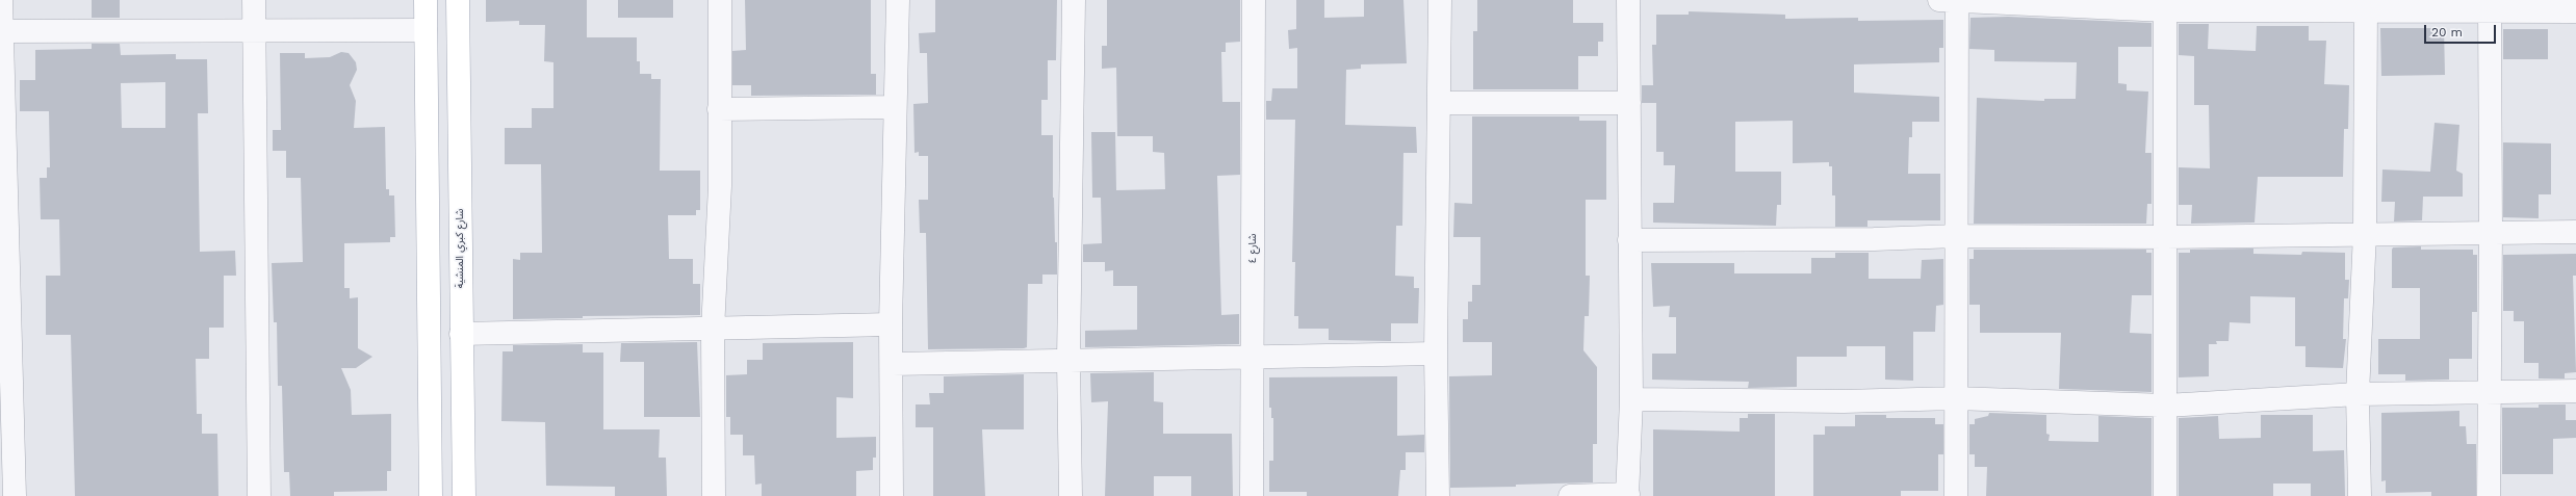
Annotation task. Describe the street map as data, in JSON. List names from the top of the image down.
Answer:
{
  "streets": {
    "main road": ["شارع كبري المنشية"],
    "street": ["شارع ٤"]
  },
  "scale_bar": "20 m"
}
